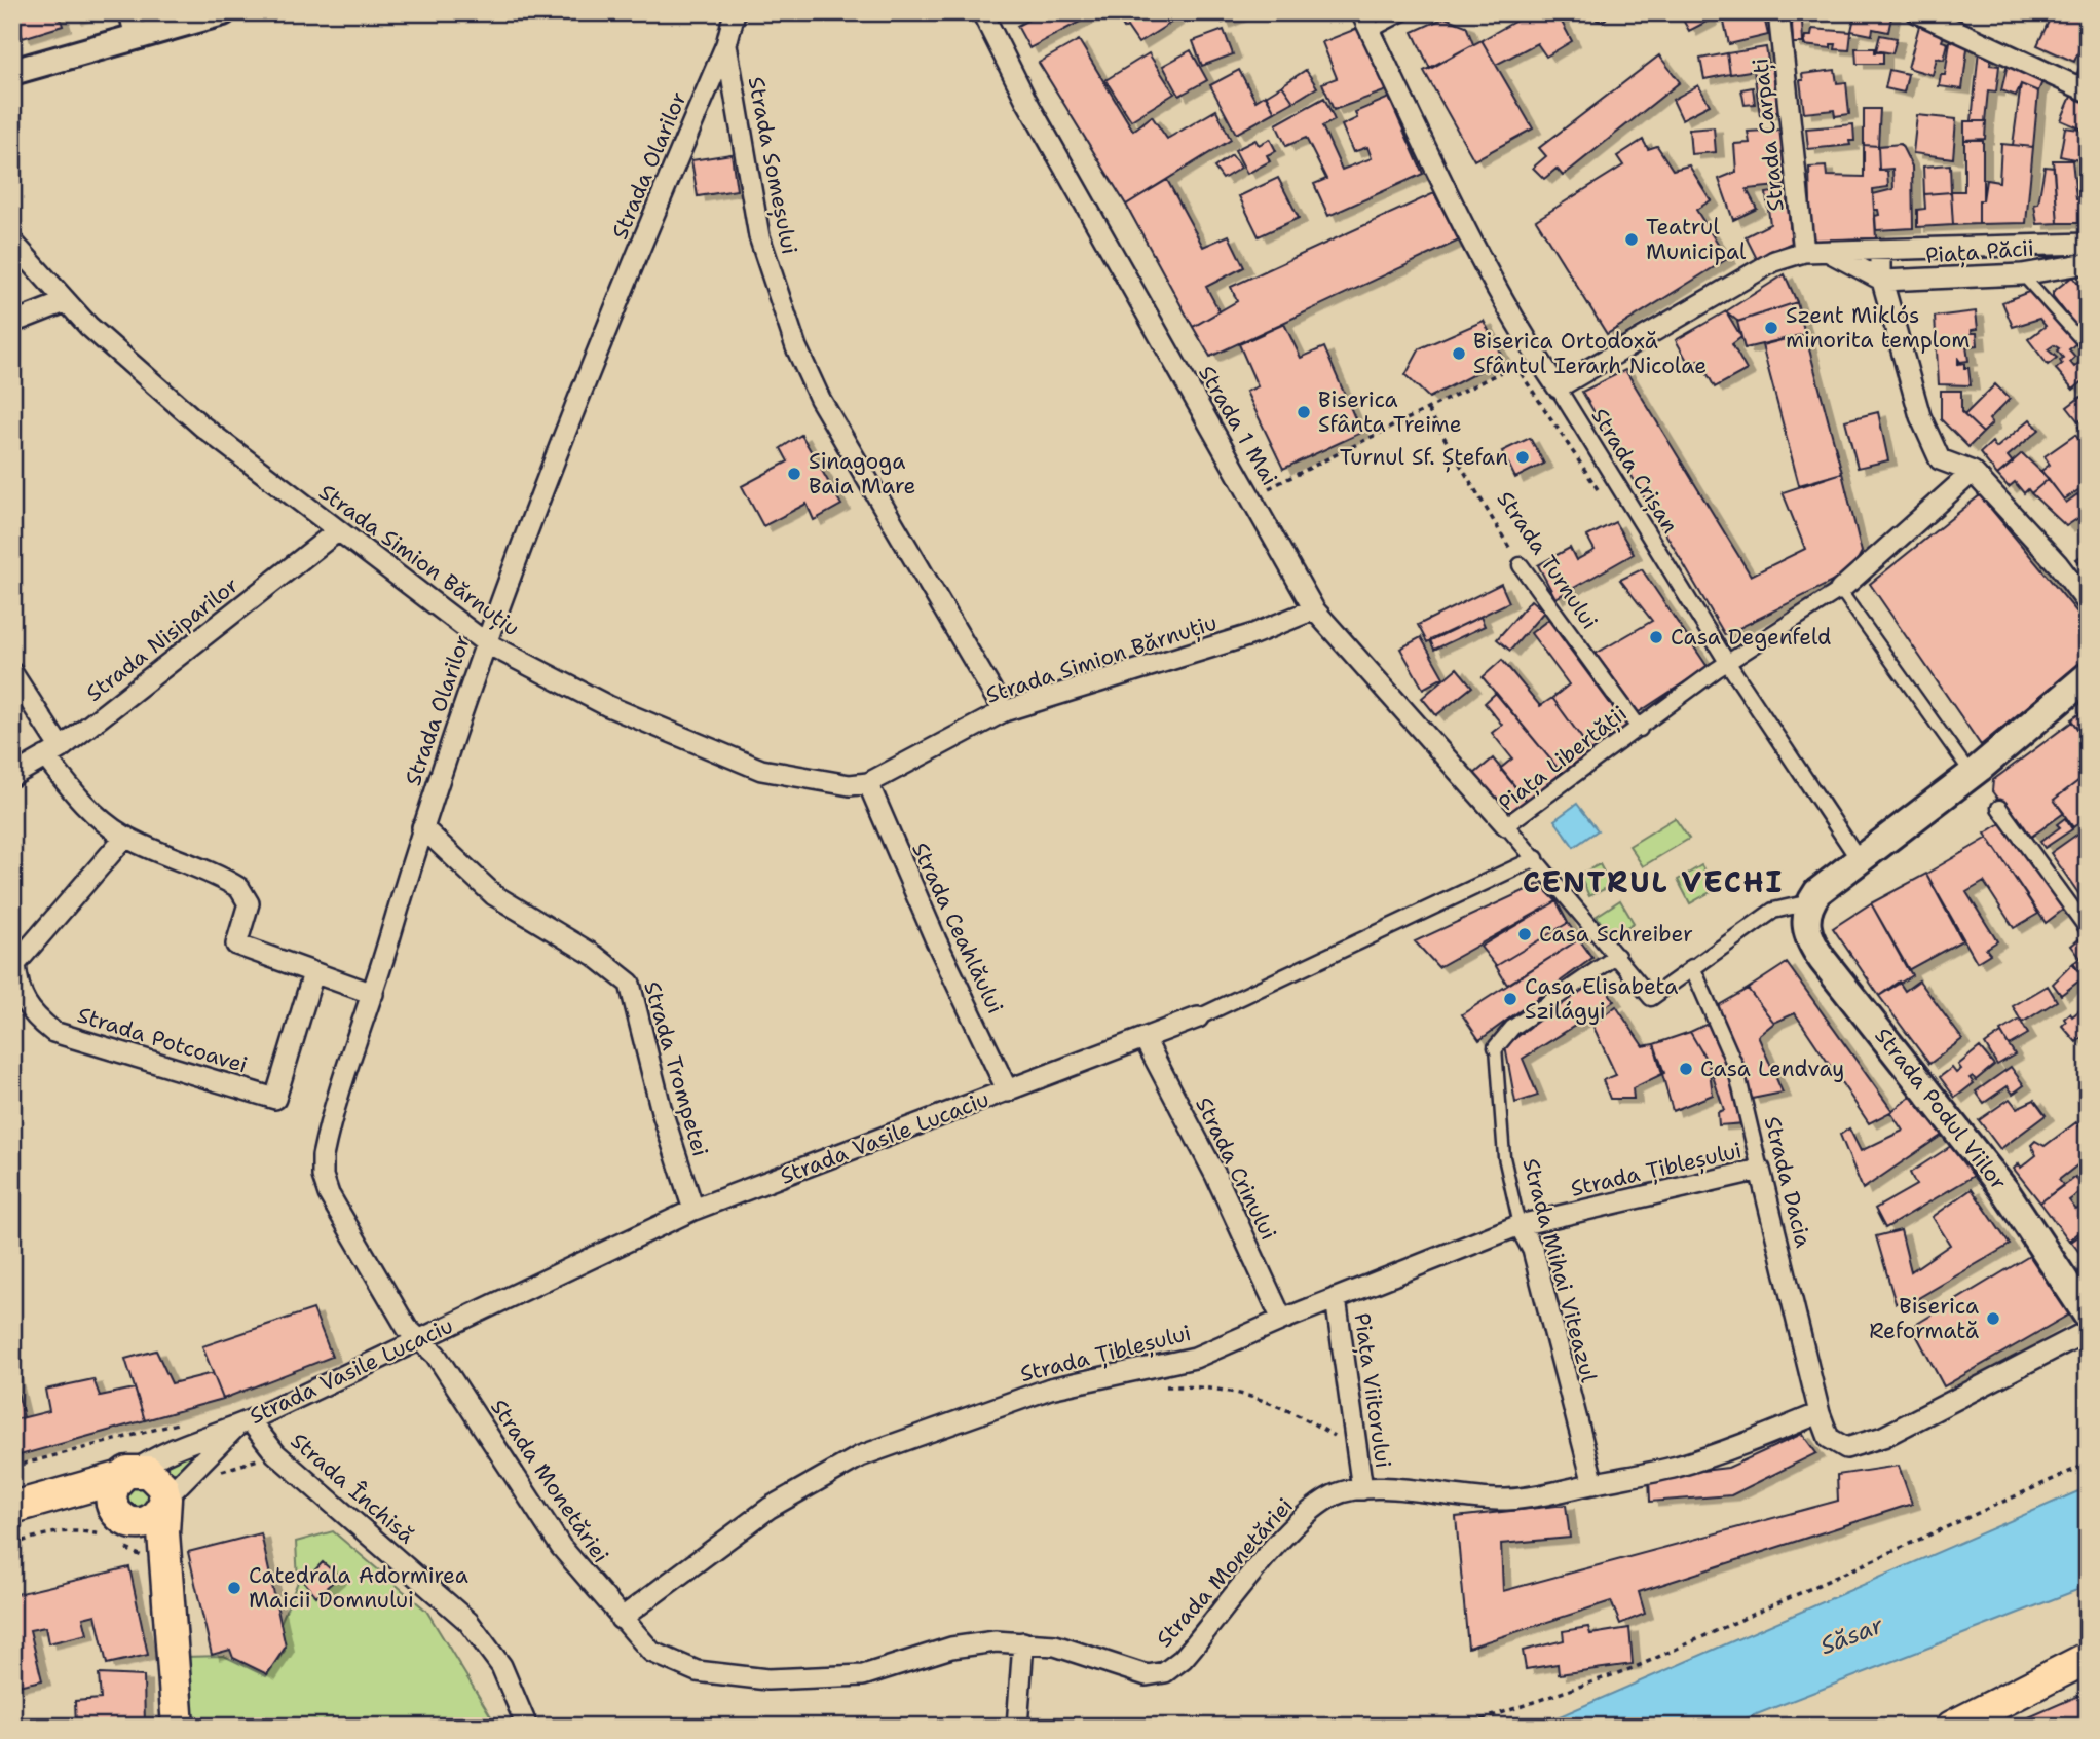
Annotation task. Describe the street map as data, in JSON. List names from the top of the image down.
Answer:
{
  "streets": {
    "main road": ["Strada Podul Viilor", "Strada Vasile Lucaciu"],
    "street": [
      "Strada Carpați",
      "Strada Olarilor",
      "Strada Someșului",
      "Piața Păcii",
      "Strada 1 Mai",
      "Strada Crișan",
      "Strada Simion Bărnuțiu",
      "Strada Turnului",
      "Strada Nisiparilor",
      "Piața Libertății",
      "Strada Ceahlăului",
      "Strada Potcoavei",
      "Strada Trompetei",
      "Strada Crinului",
      "Strada Țibleșului",
      "Strada Dacia",
      "Strada Mihai Viteazul",
      "Piața Viitorului",
      "Strada Monetăriei",
      "Strada Închisă"
    ]
  },
  "crossings": [
    ["Strada Carpați", "Piața Păcii"],
    ["Strada Olarilor", "Strada Someșului"],
    ["Strada Olarilor", "Strada Simion Bărnuțiu"],
    ["Strada Olarilor", "Strada Trompetei"],
    ["Strada Olarilor", "Strada Vasile Lucaciu"],
    ["Strada Olarilor", "Strada Monetăriei"],
    ["Strada Someșului", "Strada Simion Bărnuțiu"],
    ["Piața Păcii", "Strada Crișan"],
    ["Strada 1 Mai", "Strada Simion Bărnuțiu"],
    ["Strada 1 Mai", "Piața Libertății"],
    ["Strada Crișan", "Piața Libertății"],
    ["Strada Simion Bărnuțiu", "Strada Nisiparilor"],
    ["Strada Simion Bărnuțiu", "Strada Ceahlăului"],
    ["Strada Turnului", "Piața Libertății"],
    ["Piața Libertății", "Strada Podul Viilor"],
    ["Piața Libertății", "Strada Vasile Lucaciu"],
    ["Piața Libertății", "Strada Dacia"],
    ["Piața Libertății", "Strada Mihai Viteazul"],
    ["Strada Ceahlăului", "Strada Vasile Lucaciu"],
    ["Strada Trompetei", "Strada Vasile Lucaciu"],
    ["Strada Vasile Lucaciu", "Strada Crinului"],
    ["Strada Vasile Lucaciu", "Strada Monetăriei"],
    ["Strada Vasile Lucaciu", "Strada Închisă"],
    ["Strada Crinului", "Strada Țibleșului"],
    ["Strada Țibleșului", "Strada Dacia"],
    ["Strada Țibleșului", "Strada Mihai Viteazul"],
    ["Strada Țibleșului", "Piața Viitorului"],
    ["Strada Țibleșului", "Strada Monetăriei"],
    ["Strada Dacia", "Strada Monetăriei"],
    ["Strada Mihai Viteazul", "Strada Monetăriei"],
    ["Piața Viitorului", "Strada Monetăriei"]
  ],
  "districts": ["CENTRUL VECHI"],
  "water": ["Săsar"],
  "places": [
    "Teatrul Municipal",
    "Szent Miklós minorita templom",
    "Biserica Ortodoxă Sfântul Ierarh Nicolae",
    "Biserica Sfânta Treime",
    "Turnul Sf. Ștefan",
    "Sinagoga Baia Mare",
    "Casa Degenfeld",
    "Casa Schreiber",
    "Casa Elisabeta Szilágyi",
    "Casa Lendvay",
    "Biserica Reformată",
    "Catedrala Adormirea Maicii Domnului"
  ]
}
